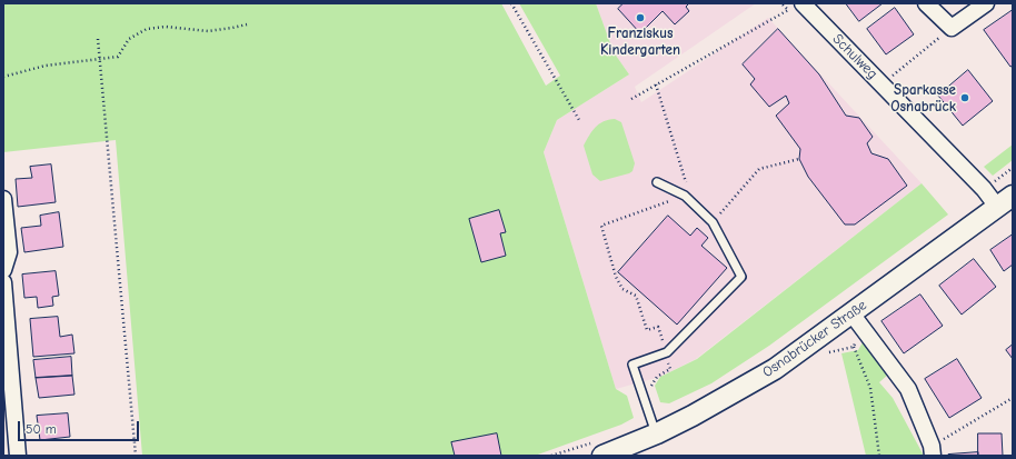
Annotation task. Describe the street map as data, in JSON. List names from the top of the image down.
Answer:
{
  "streets": {
    "street": ["Schulweg", "Osnabrücker Straße"]
  },
  "crossings": [
    ["Schulweg", "Osnabrücker Straße"]
  ],
  "places": ["Franziskus Kindergarten", "Sparkasse Osnabrück"],
  "scale_bar": "50 m"
}
